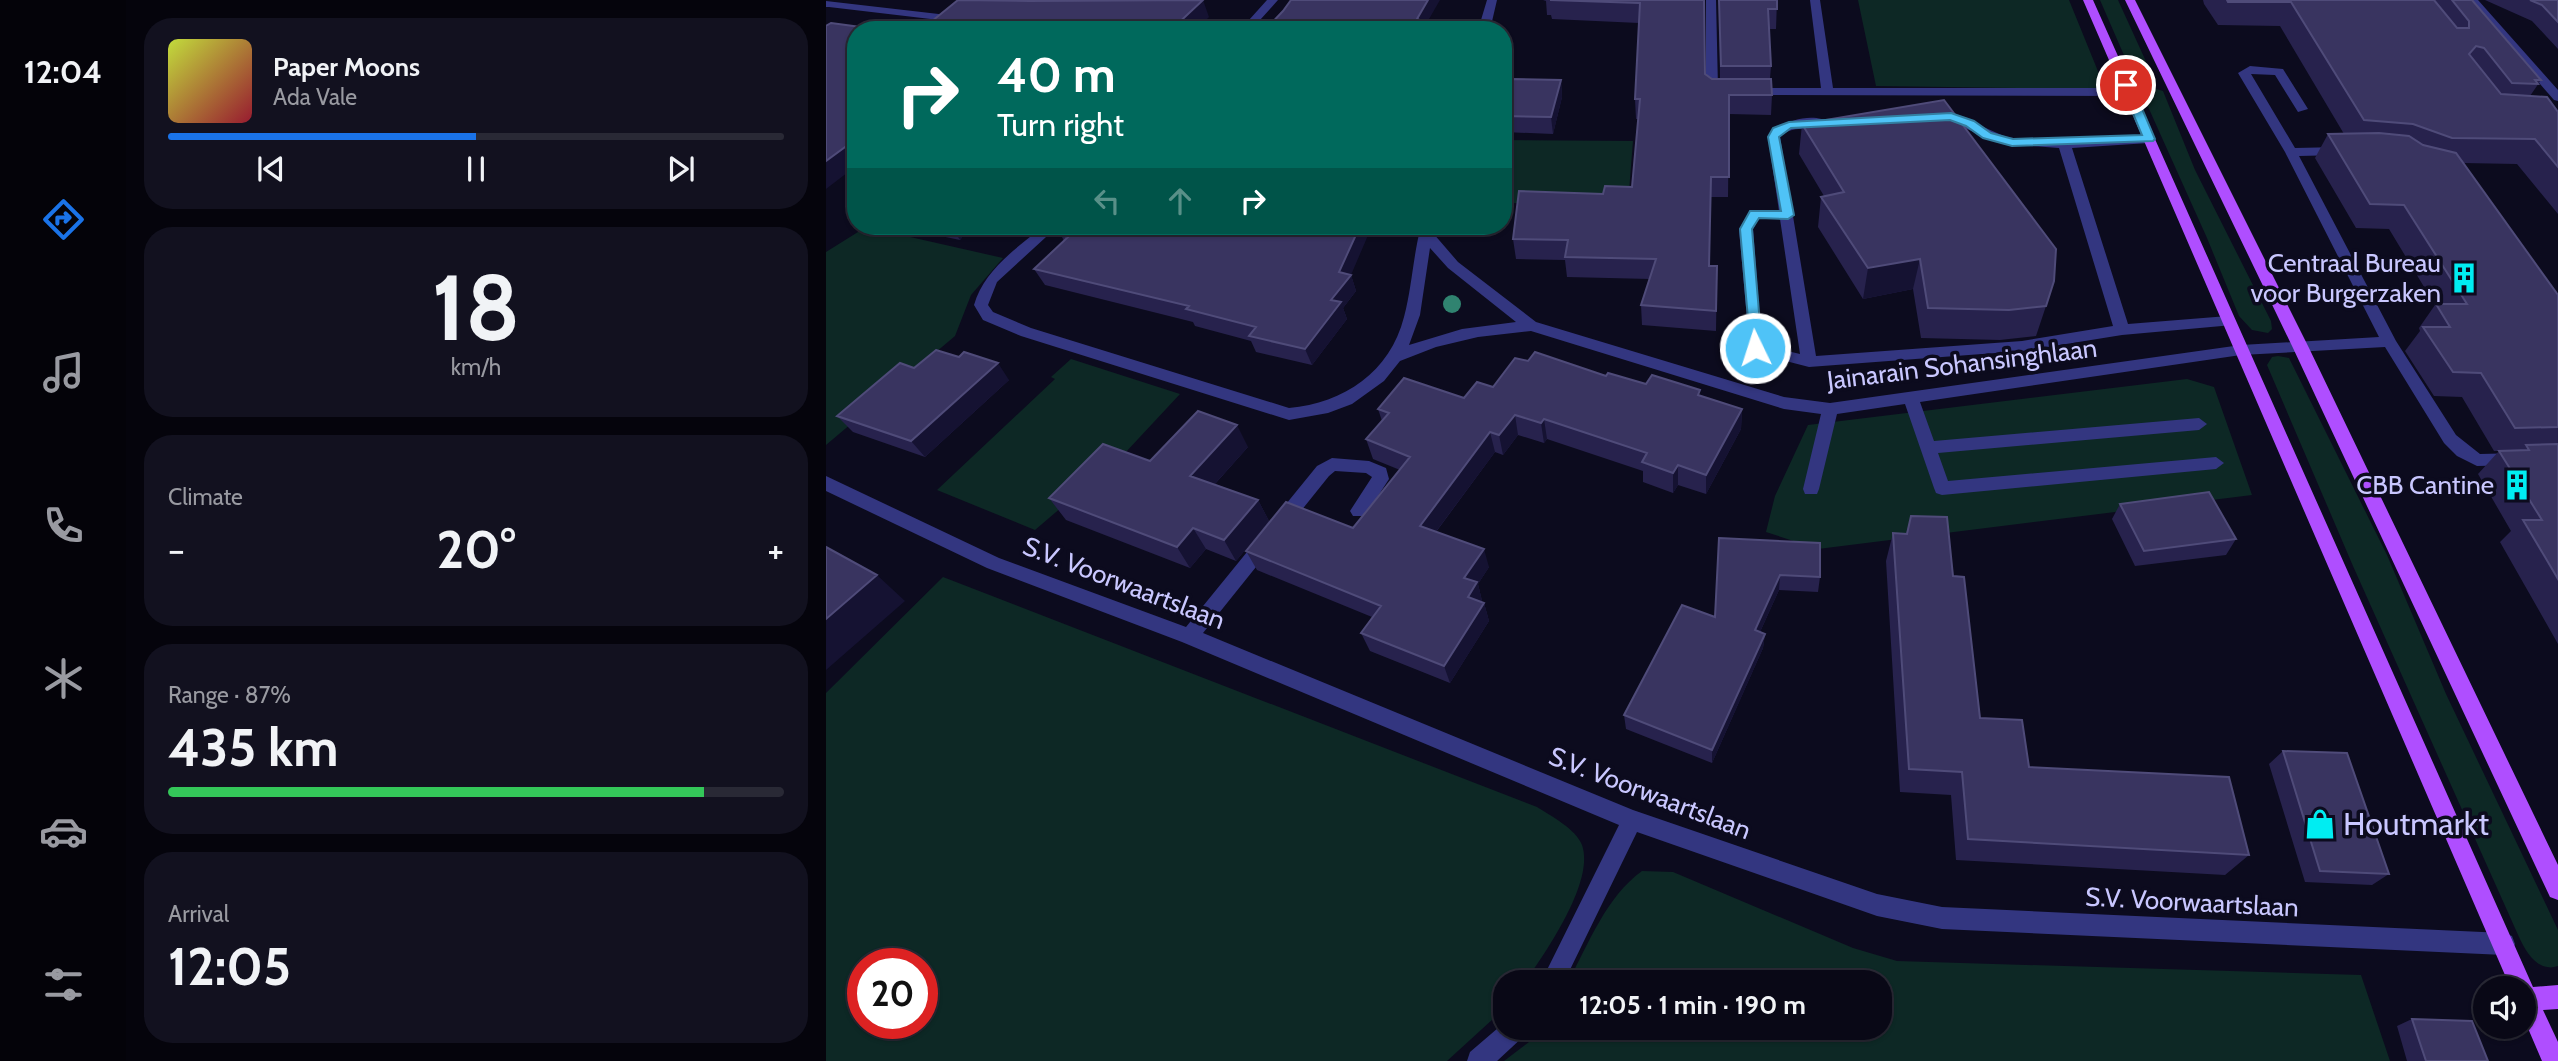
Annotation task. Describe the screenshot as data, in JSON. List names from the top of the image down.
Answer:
{
  "streets": {
    "street": ["Jainarain Sohansinghlaan", "S.V. Voorwaartslaan"]
  },
  "places": {
    "building": ["Centraal Bureau voor Burgerzaken", "CBB Cantine"],
    "shop": ["Houtmarkt"]
  },
  "page": {
    "tabs": "12:04",
    "turn": ["40 m", "Turn right"],
    "song": ["Paper Moons", "Ada Vale"],
    "tile": [
      ["18", "km/h"],
      "Climate",
      ["Range · 87%", "435 km"],
      ["Arrival", "12:05"]
    ],
    "heat": ["−", "20°", "+"],
    "limit": "20",
    "trip": "12:05 · 1 min · 190 m"
  }
}
